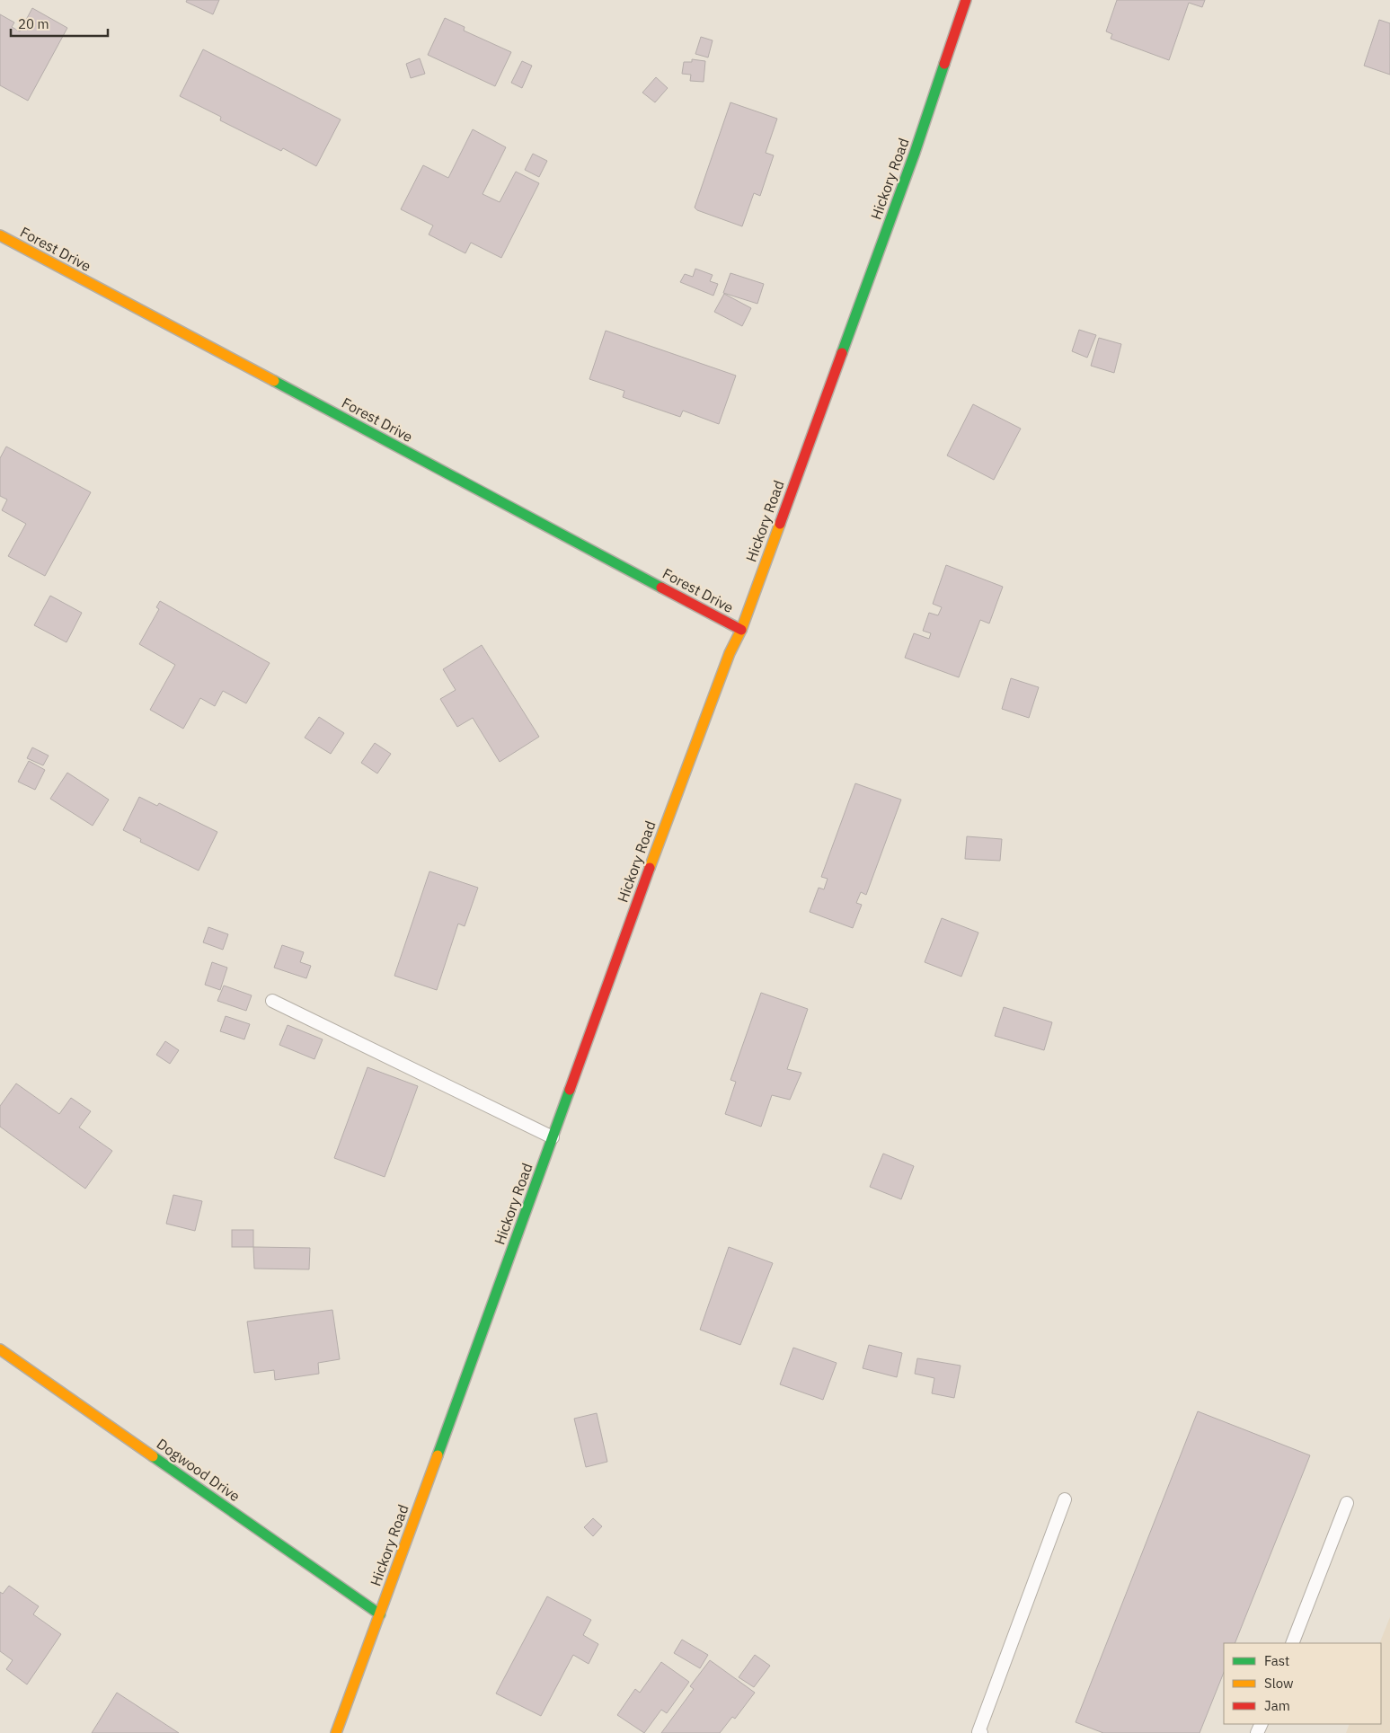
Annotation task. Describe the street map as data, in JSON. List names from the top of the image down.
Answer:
{
  "streets": {
    "street": ["Hickory Road", "Forest Drive", "Dogwood Drive"]
  },
  "crossings": [
    ["Hickory Road", "Forest Drive"],
    ["Hickory Road", "Dogwood Drive"]
  ],
  "legend": ["Fast", "Slow", "Jam"],
  "scale_bar": "20 m"
}
